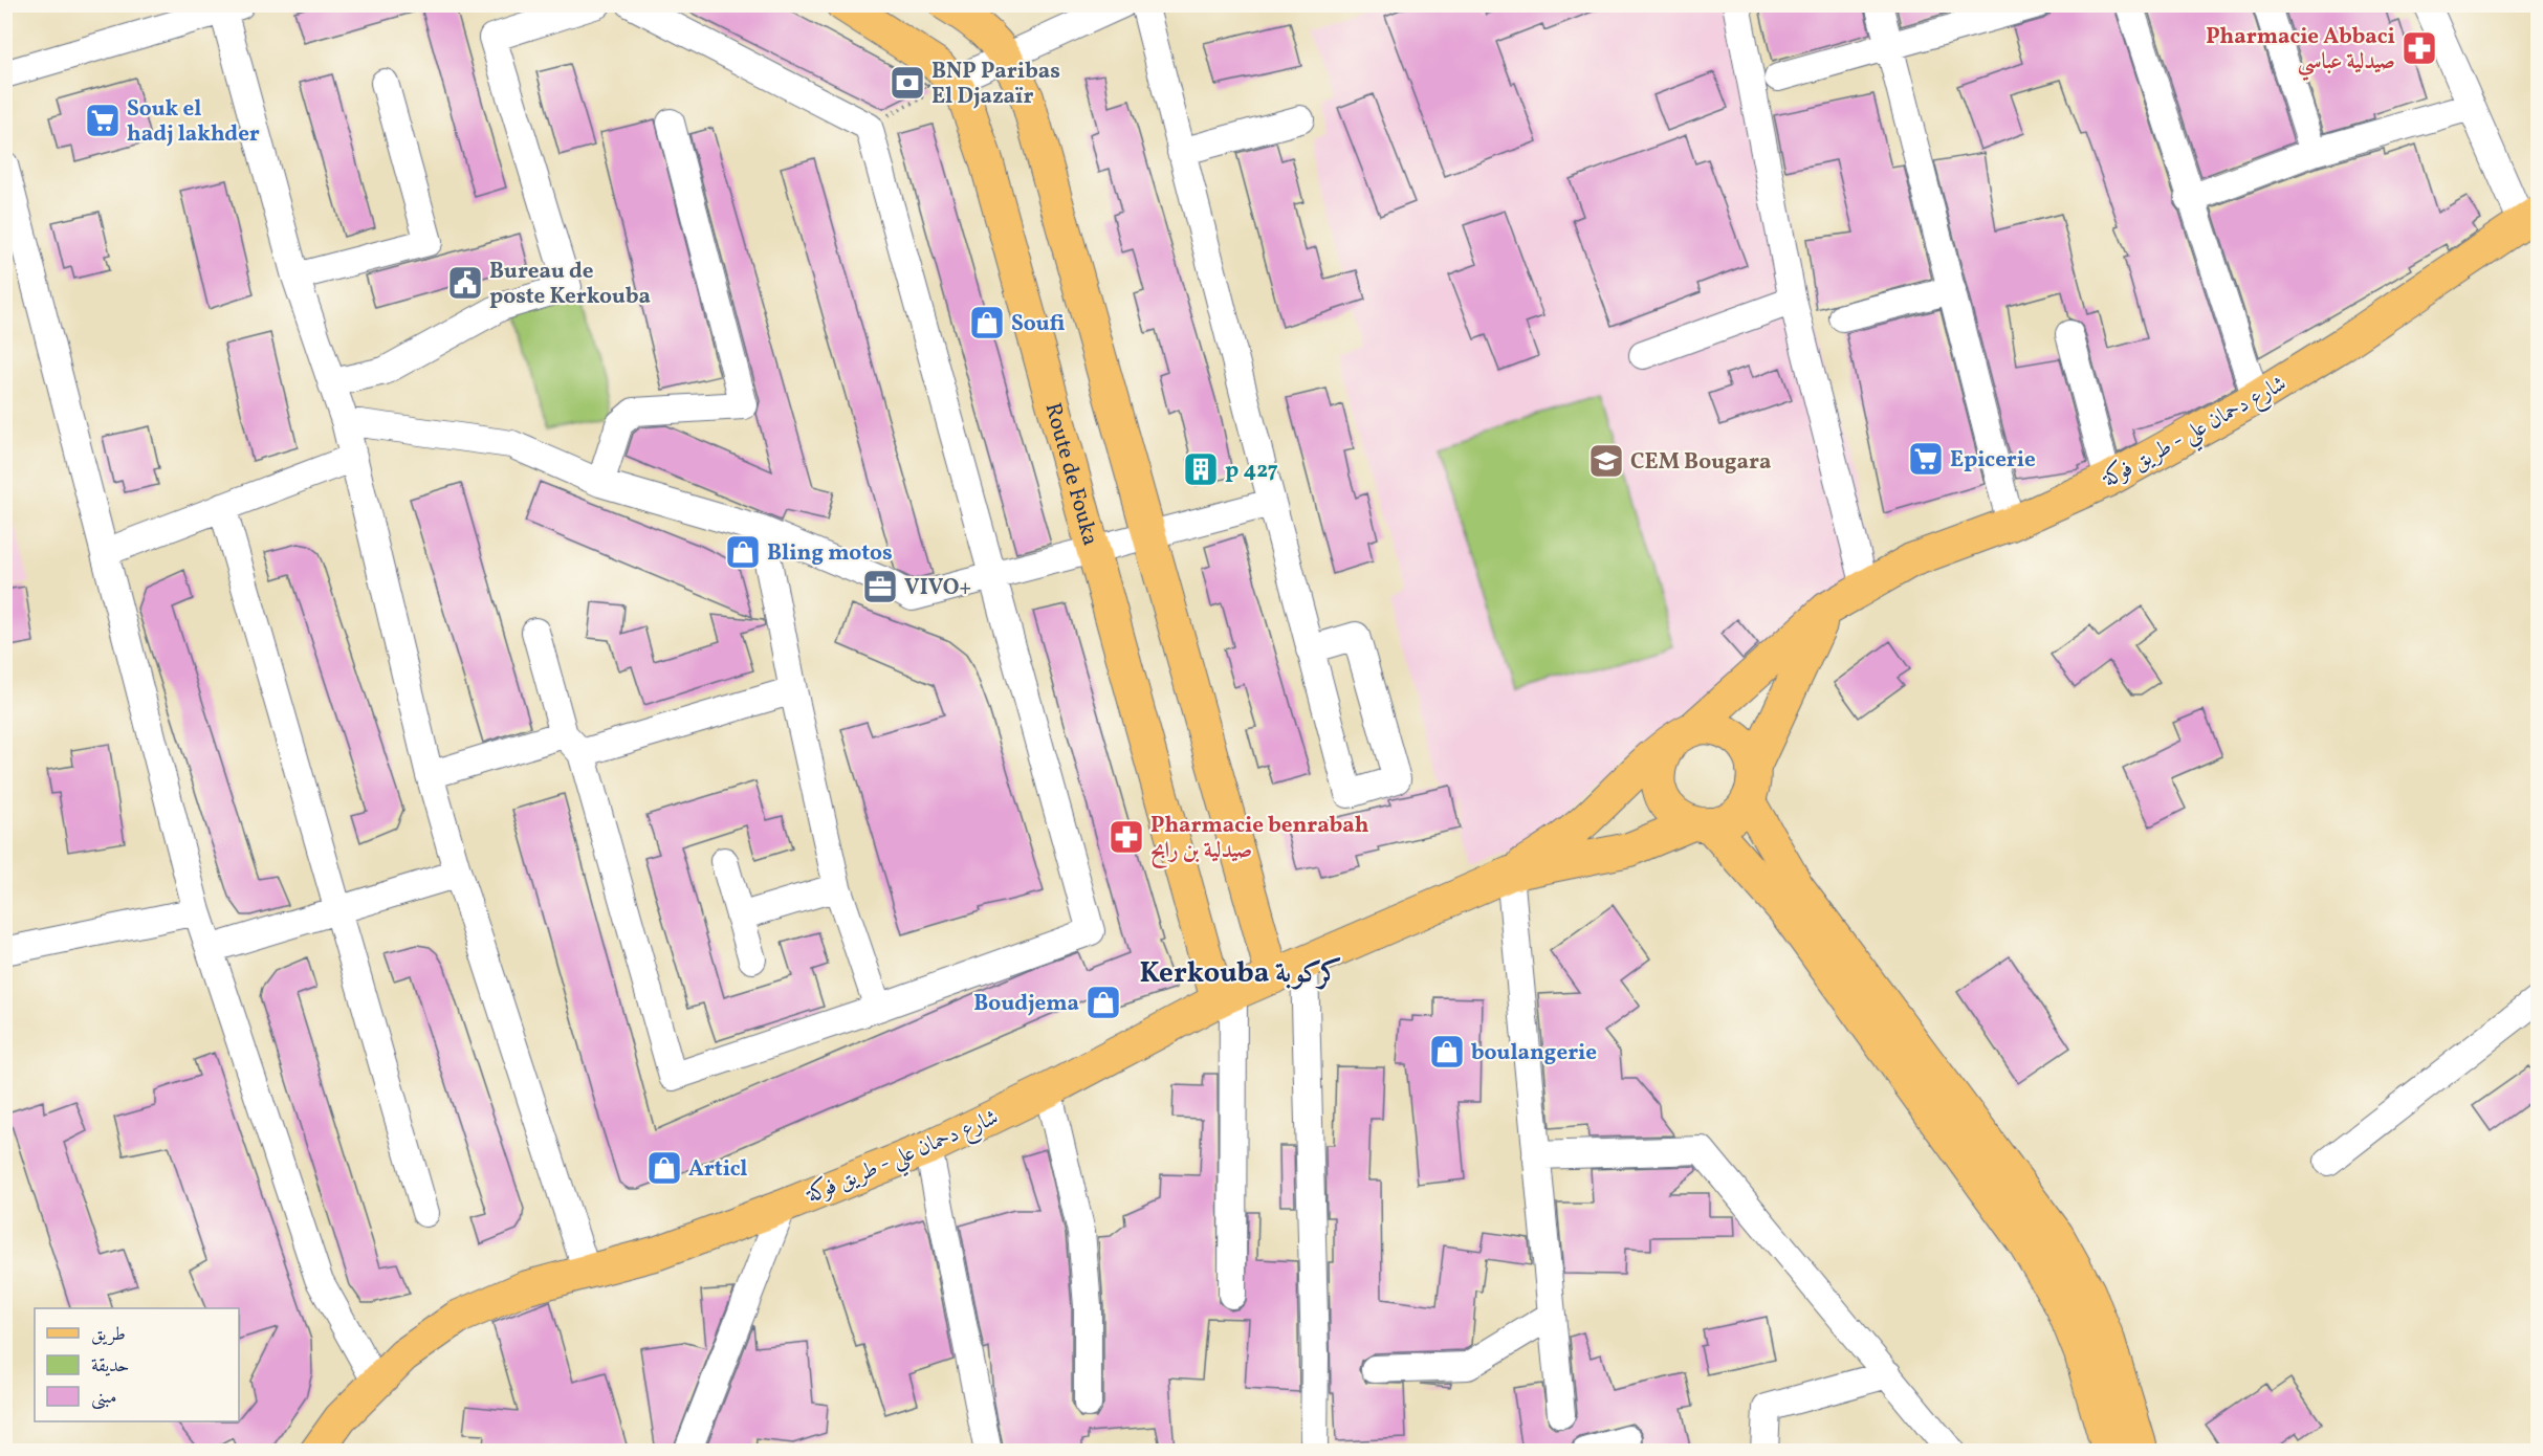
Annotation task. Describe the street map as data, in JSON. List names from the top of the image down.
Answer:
{
  "streets": {
    "main road": ["شارع دحمان علي - طريق فوكة", "Route de Fouka"]
  },
  "crossings": [
    ["شارع دحمان علي - طريق فوكة", "Route de Fouka"]
  ],
  "districts": ["Kerkouba كركوبة"],
  "places": {
    "pharmacy": ["Pharmacie Abbaci صيدلية عباسي", "Pharmacie benrabah صيدلية بن رابح"],
    "bank": ["BNP Paribas El Djazaïr"],
    "supermarket": ["Souk el hadj lakhder", "Epicerie"],
    "public building": ["Bureau de poste Kerkouba"],
    "shop": [
      "Soufi",
      "Bling motos",
      "Boudjema",
      "boulangerie",
      "Articl"
    ],
    "school or university": ["CEM Bougara"],
    "building": ["p 427"],
    "office": ["VIVO+"]
  },
  "legend": ["طريق", "حديقة", "مبنى"]
}
